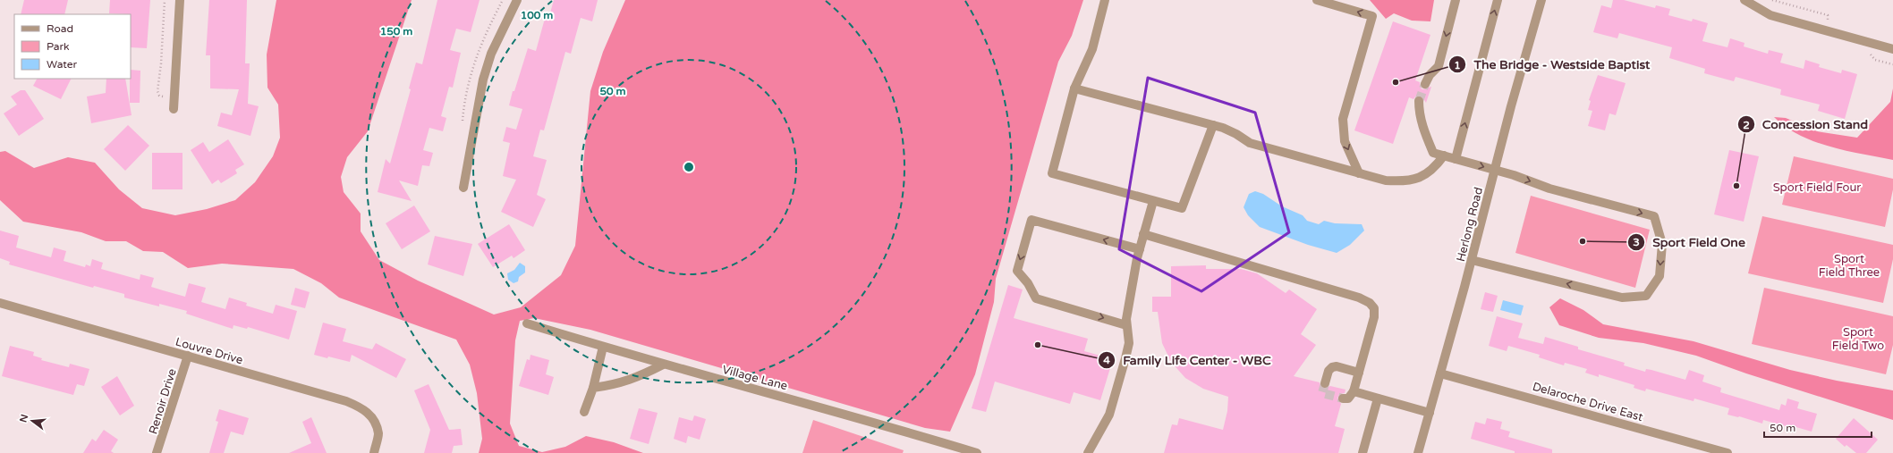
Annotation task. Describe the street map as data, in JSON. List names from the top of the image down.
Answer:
{
  "streets": {
    "street": [
      "Herlong Road",
      "Louvre Drive",
      "Village Lane",
      "Renoir Drive",
      "Delaroche Drive East"
    ]
  },
  "crossings": [
    ["Herlong Road", "Delaroche Drive East"],
    ["Louvre Drive", "Renoir Drive"]
  ],
  "parks": ["Sport Field Four", "Sport Field Three", "Sport Field Two"],
  "places": [
    "The Bridge - Westside Baptist",
    "Concession Stand",
    "Sport Field One",
    "Family Life Center - WBC"
  ],
  "legend": ["Road", "Park", "Water"],
  "scale_bar": "50 m",
  "north": "left",
  "rings": ["100 m", "150 m", "50 m"]
}
